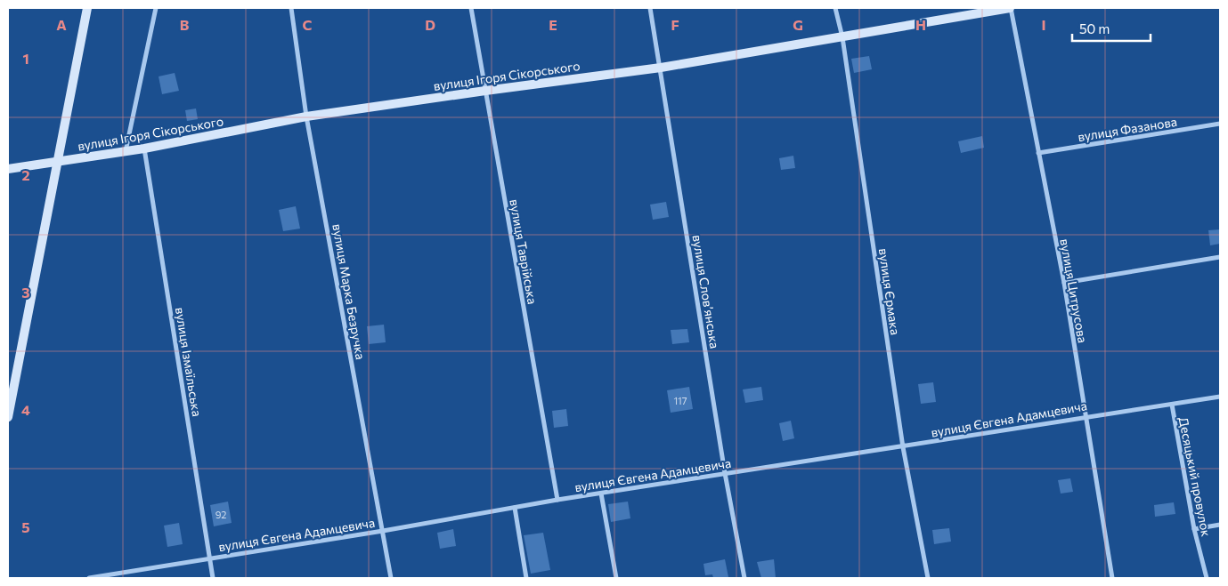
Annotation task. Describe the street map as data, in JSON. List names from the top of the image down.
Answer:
{
  "streets": {
    "main road": ["вулиця Ігоря Сікорського"],
    "street": [
      "вулиця Фазанова",
      "вулиця Таврійська",
      "вулиця Цитрусова",
      "вулиця Марка Безручка",
      "вулиця Слов’янська",
      "вулиця Єрмака",
      "вулиця Ізмаїльська",
      "вулиця Євгена Адамцевича",
      "Десяцький провулок"
    ]
  },
  "crossings": [
    ["вулиця Ігоря Сікорського", "вулиця Таврійська"],
    ["вулиця Ігоря Сікорського", "вулиця Цитрусова"],
    ["вулиця Ігоря Сікорського", "вулиця Марка Безручка"],
    ["вулиця Ігоря Сікорського", "вулиця Слов’янська"],
    ["вулиця Ігоря Сікорського", "вулиця Єрмака"],
    ["вулиця Ігоря Сікорського", "вулиця Ізмаїльська"],
    ["вулиця Фазанова", "вулиця Цитрусова"],
    ["вулиця Таврійська", "вулиця Євгена Адамцевича"],
    ["вулиця Цитрусова", "вулиця Євгена Адамцевича"],
    ["вулиця Марка Безручка", "вулиця Євгена Адамцевича"],
    ["вулиця Слов’янська", "вулиця Євгена Адамцевича"],
    ["вулиця Єрмака", "вулиця Євгена Адамцевича"],
    ["вулиця Ізмаїльська", "вулиця Євгена Адамцевича"],
    ["вулиця Євгена Адамцевича", "Десяцький провулок"]
  ],
  "house_numbers": ["117", "92"],
  "scale_bar": "50 m",
  "grid": {
    "columns": [
      "A",
      "B",
      "C",
      "D",
      "E",
      "F",
      "G",
      "H",
      "I"
    ],
    "rows": [
      "1",
      "2",
      "3",
      "4",
      "5"
    ]
  }
}
